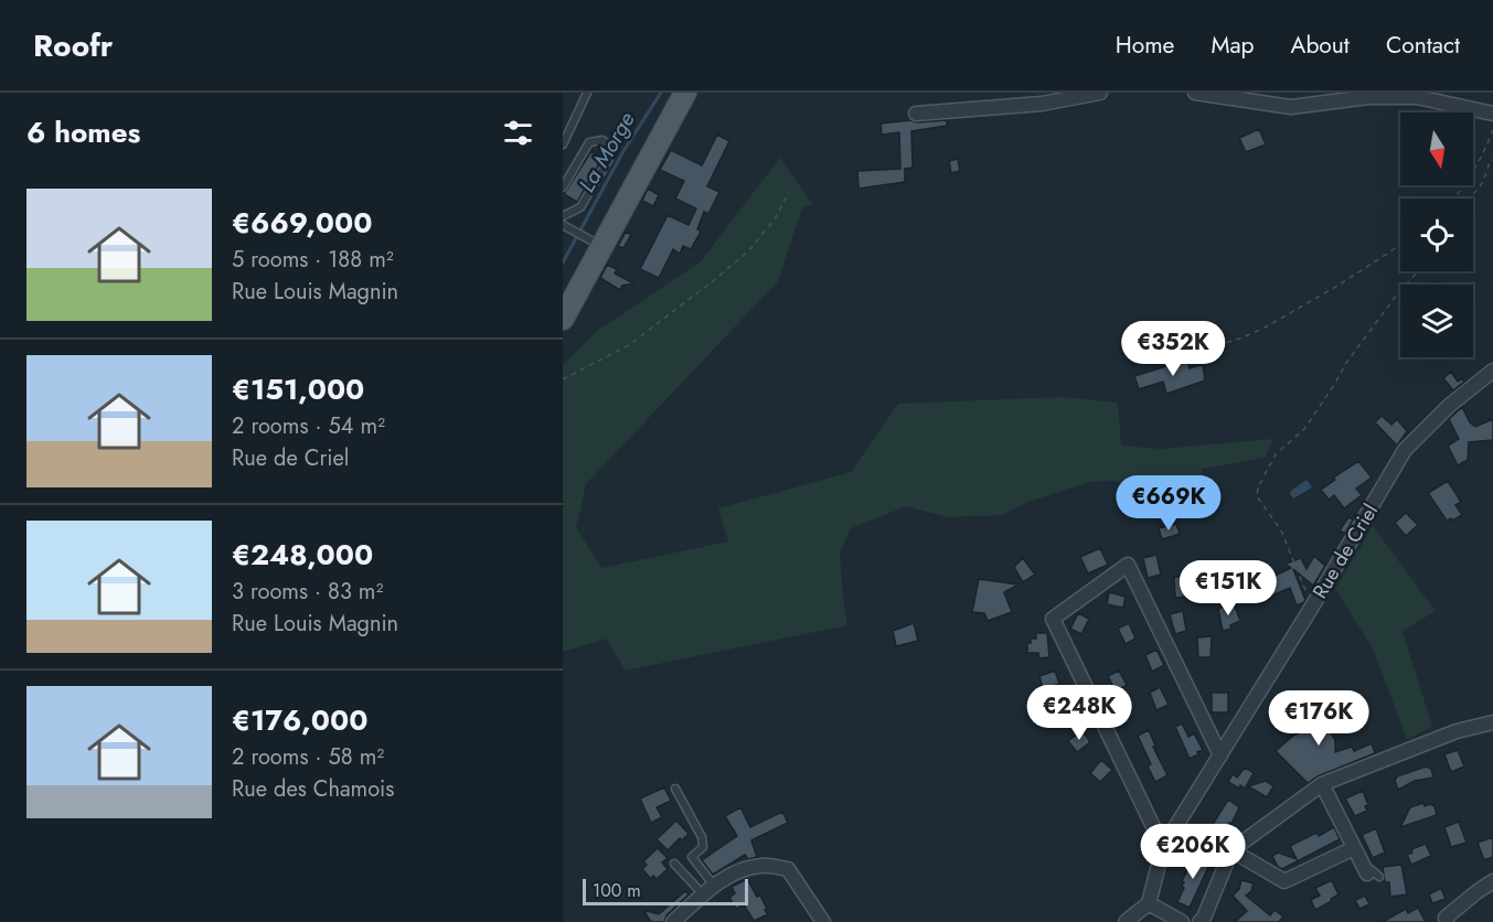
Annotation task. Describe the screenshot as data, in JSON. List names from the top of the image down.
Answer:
{
  "streets": {
    "street": ["Rue de Criel"]
  },
  "water": ["La Morge"],
  "scale_bar": "100 m",
  "north": "bottom",
  "page": {
    "header": "Roofr",
    "nav": [
      "Home",
      "Map",
      "About",
      "Contact"
    ],
    "heading": "6 homes",
    "list": [
      {
        "name": "€669,000",
        "note": "5 rooms · 188 m² · Rue Louis Magnin"
      },
      {
        "name": "€151,000",
        "note": "2 rooms · 54 m² · Rue de Criel"
      },
      {
        "name": "€248,000",
        "note": "3 rooms · 83 m² · Rue Louis Magnin"
      },
      {
        "name": "€176,000",
        "note": "2 rooms · 58 m² · Rue des Chamois"
      }
    ],
    "price": [
      "€352K",
      "€669K",
      "€151K",
      "€248K",
      "€176K",
      "€206K"
    ],
    "scale": "100 m"
  }
}
